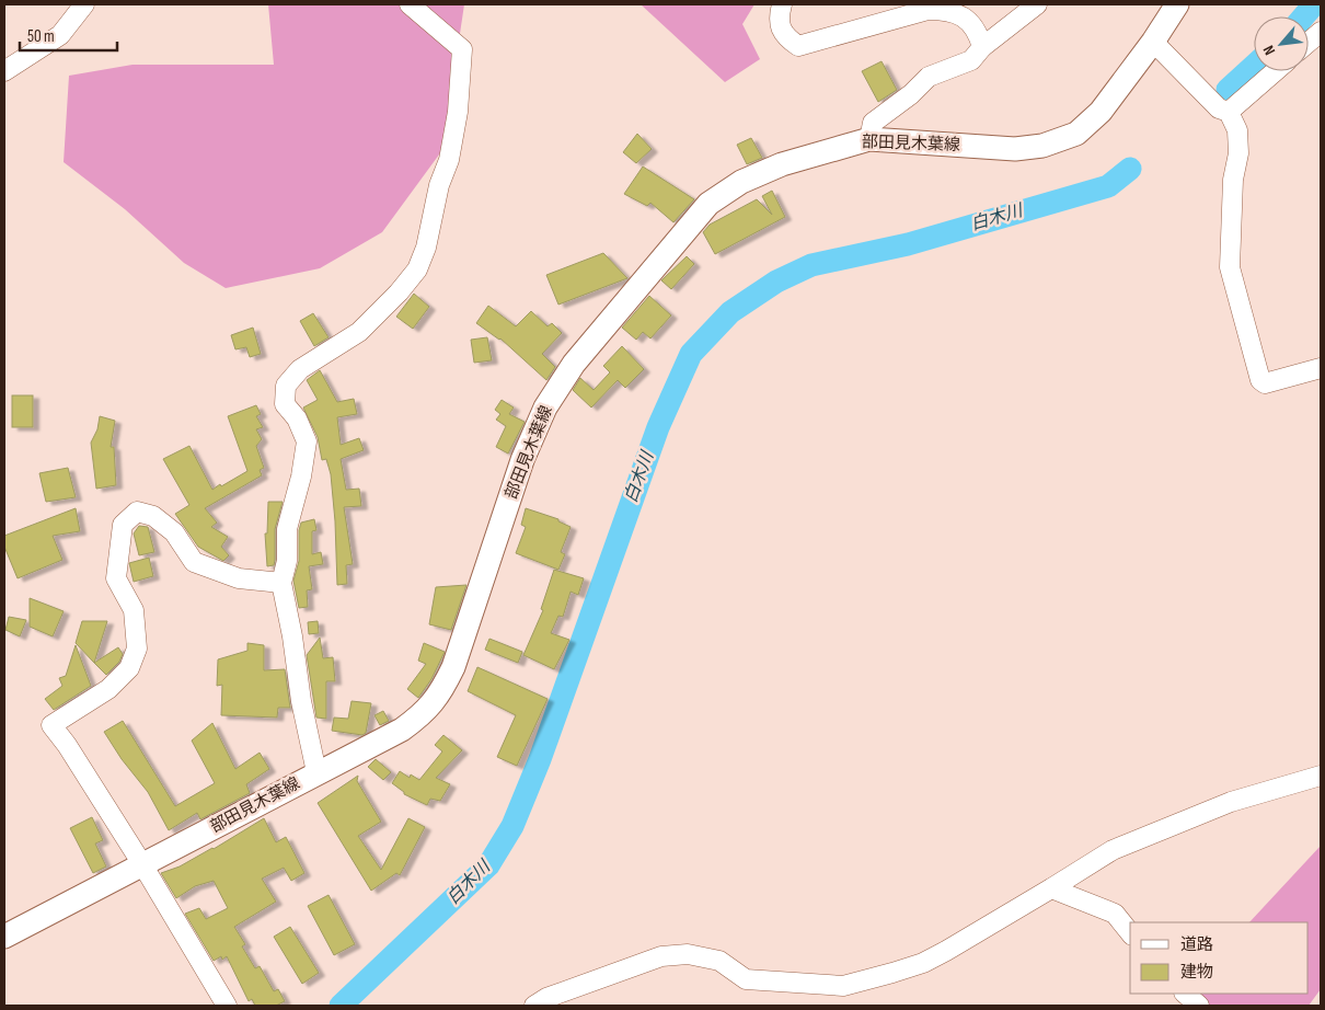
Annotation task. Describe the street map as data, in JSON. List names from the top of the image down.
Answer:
{
  "streets": {
    "main road": ["部田見木葉線"]
  },
  "water": ["白木川"],
  "legend": ["道路", "建物"],
  "scale_bar": "50 m",
  "north": "bottom left"
}
